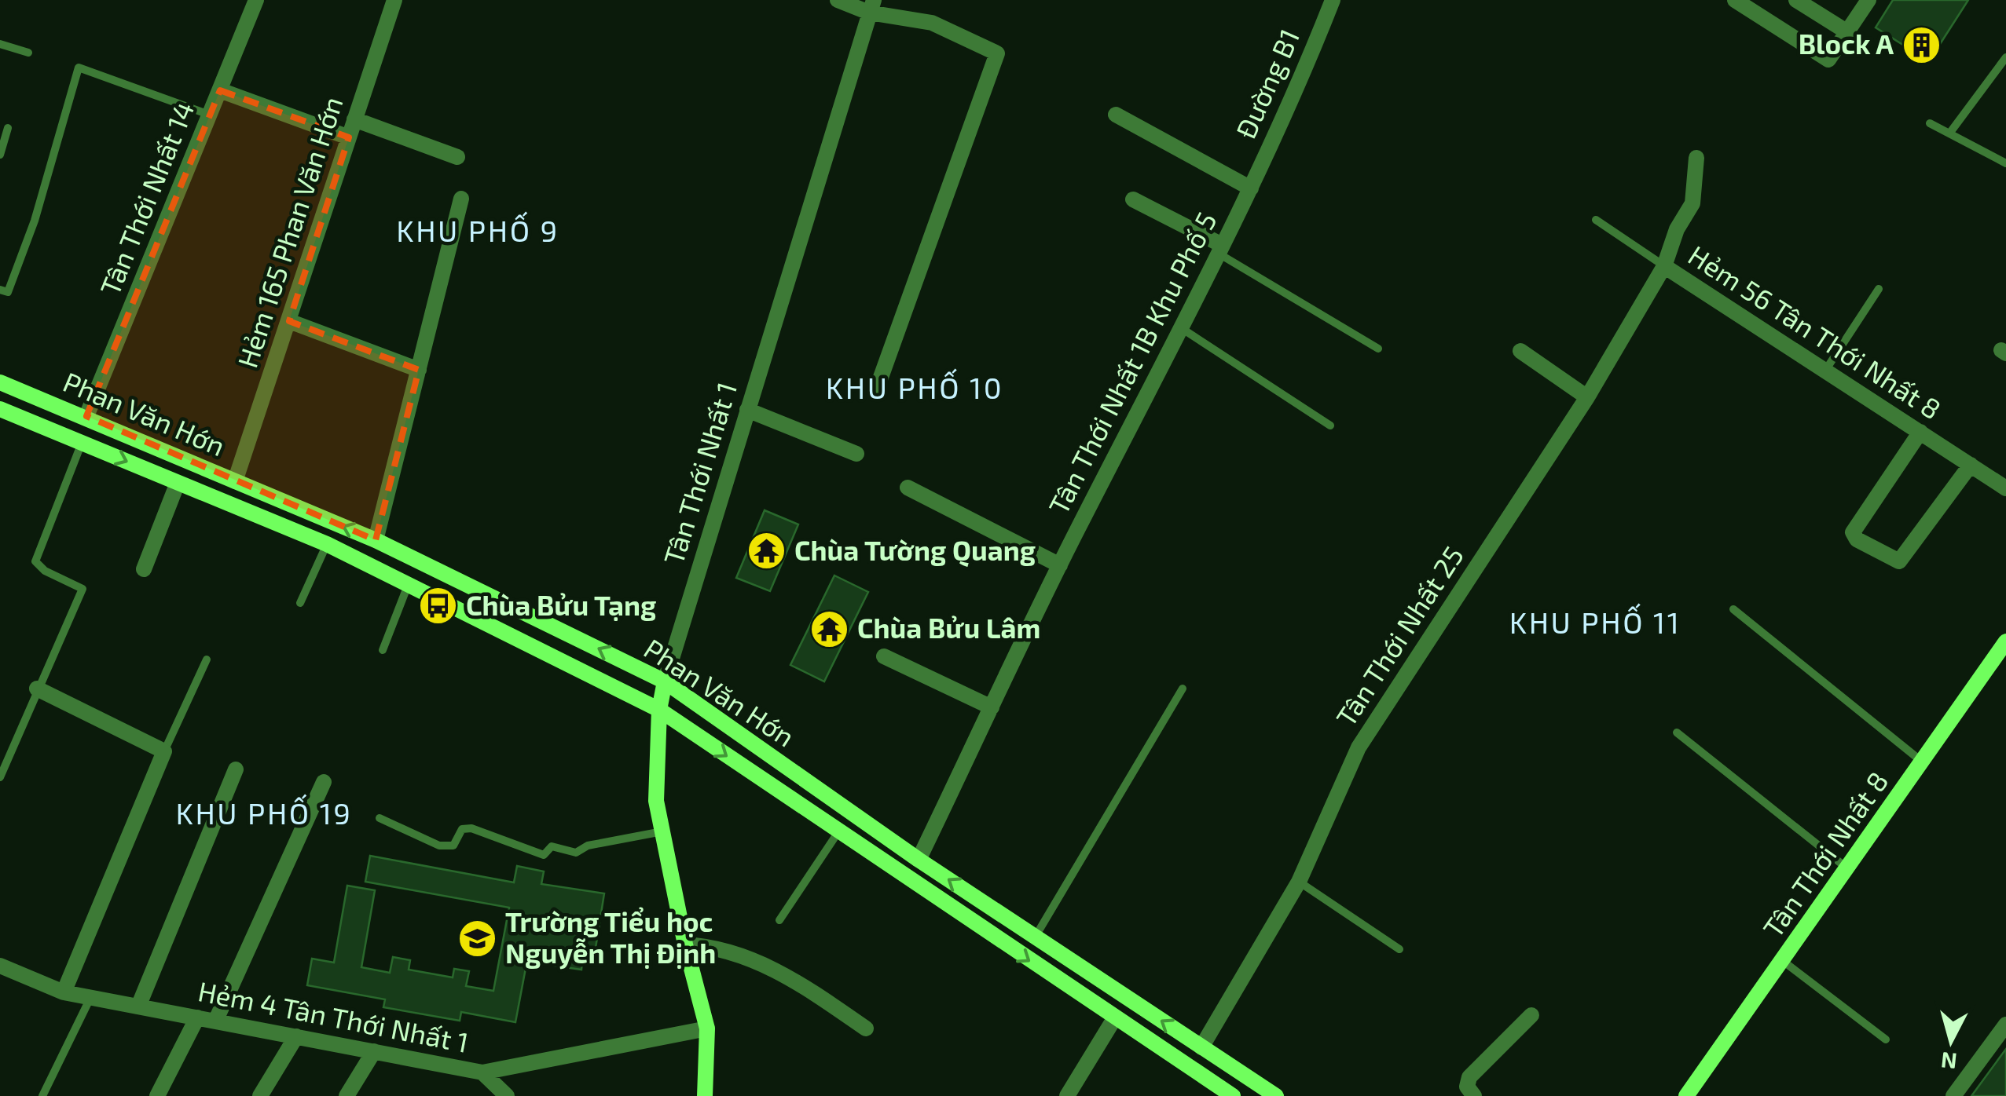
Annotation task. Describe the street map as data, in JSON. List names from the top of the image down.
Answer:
{
  "streets": {
    "main road": ["Phan Văn Hớn", "Tân Thới Nhất 1", "Tân Thới Nhất 8"],
    "street": [
      "Đường B1",
      "Tân Thới Nhất 14",
      "Hẻm 165 Phan Văn Hớn",
      "Hẻm 56 Tân Thới Nhất 8",
      "Tân Thới Nhất 1B Khu Phố 5",
      "Tân Thới Nhất 25",
      "Hẻm 4 Tân Thới Nhất 1"
    ]
  },
  "crossings": [
    ["Đường B1", "Tân Thới Nhất 1B Khu Phố 5"],
    ["Tân Thới Nhất 14", "Phan Văn Hớn"],
    ["Hẻm 165 Phan Văn Hớn", "Phan Văn Hớn"],
    ["Hẻm 56 Tân Thới Nhất 8", "Tân Thới Nhất 25"],
    ["Tân Thới Nhất 1B Khu Phố 5", "Phan Văn Hớn"],
    ["Phan Văn Hớn", "Tân Thới Nhất 1"],
    ["Phan Văn Hớn", "Tân Thới Nhất 25"],
    ["Tân Thới Nhất 1", "Hẻm 4 Tân Thới Nhất 1"]
  ],
  "districts": [
    "KHU PHỐ 9",
    "KHU PHỐ 10",
    "KHU PHỐ 11",
    "KHU PHỐ 19"
  ],
  "places": {
    "building": ["Block A"],
    "temple": ["Chùa Tường Quang", "Chùa Bửu Lâm"],
    "bus stop": ["Chùa Bửu Tạng"],
    "school or university": ["Trường Tiểu học Nguyễn Thị Định"]
  },
  "north": "bottom"
}
